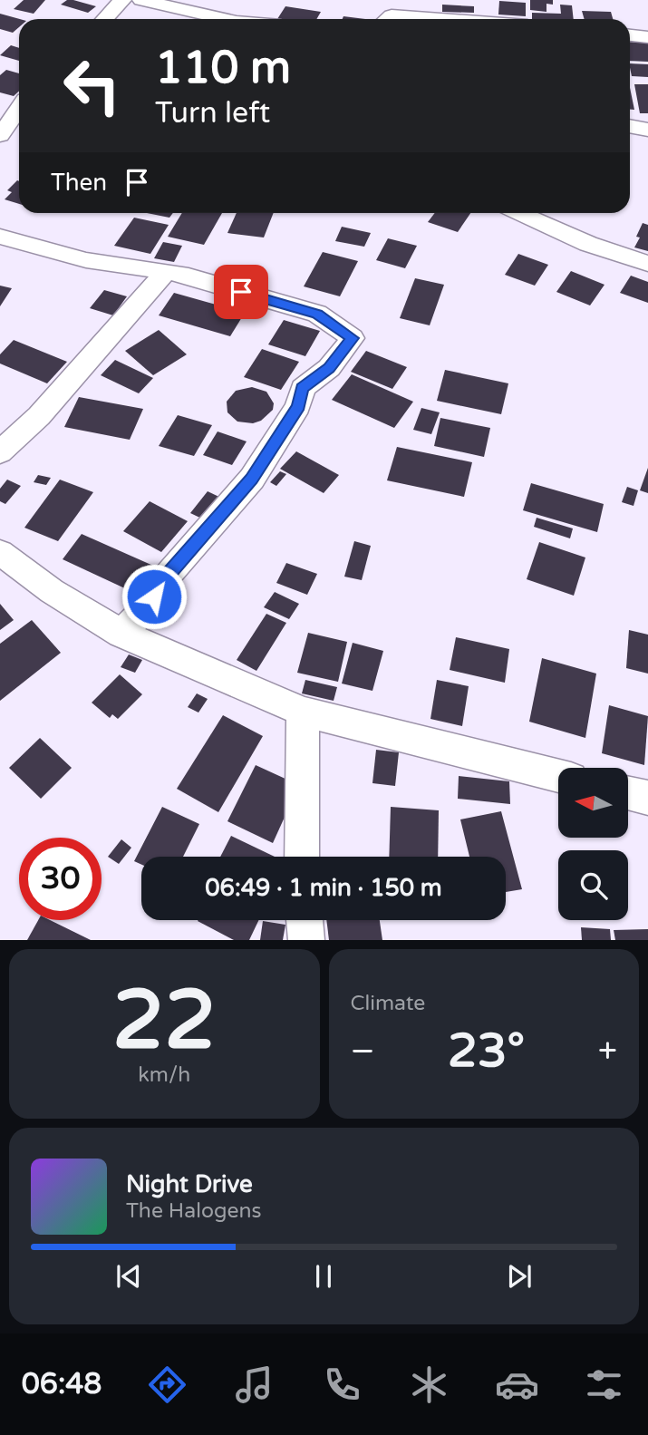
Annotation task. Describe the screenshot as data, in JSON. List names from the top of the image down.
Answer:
{
  "north": "left",
  "page": {
    "turn": ["110 m", "Turn left"],
    "then": "Then",
    "limit": "30",
    "trip": "06:49 · 1 min · 150 m",
    "tile": [
      ["22", "km/h"],
      "Climate"
    ],
    "heat": ["−", "23°", "+"],
    "song": ["Night Drive", "The Halogens"],
    "tabs": "06:48"
  }
}
